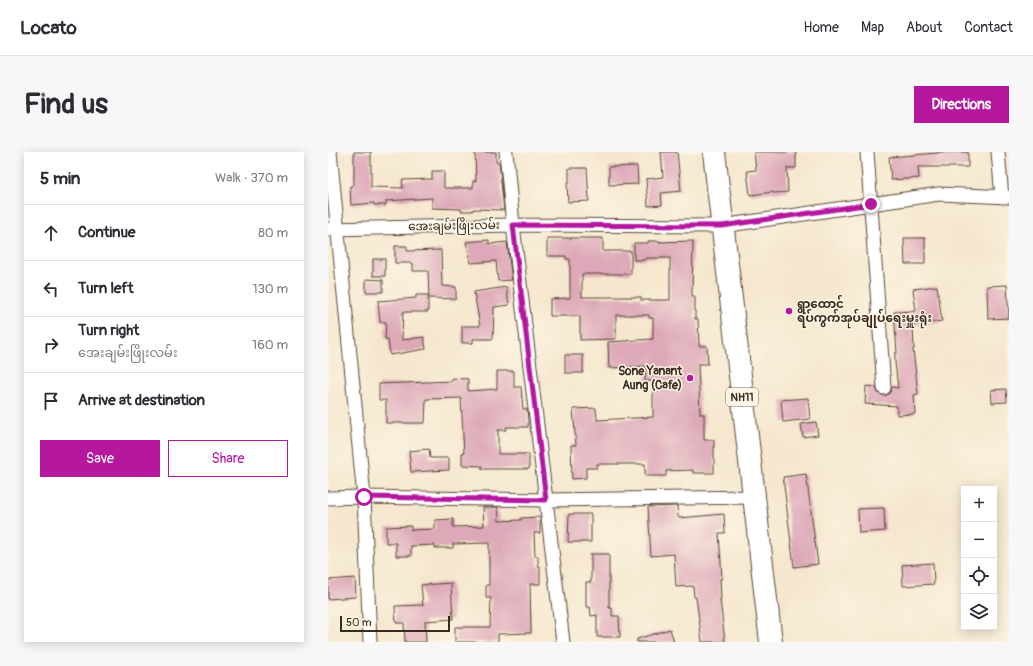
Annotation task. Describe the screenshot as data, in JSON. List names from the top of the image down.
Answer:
{
  "streets": {
    "highway": ["NH11"],
    "street": ["အေးချမ်းဖြိုးလမ်း"]
  },
  "crossings": [
    ["အေးချမ်းဖြိုးလမ်း", "NH11"]
  ],
  "places": ["ရွာထောင် ရပ်ကွက်အုပ်ချုပ်ရေးမှူးရုံး", "Sone Yanant Aung (Cafe)"],
  "scale_bar": "50 m",
  "page": {
    "header": "Locato",
    "nav": [
      "Home",
      "Map",
      "About",
      "Contact"
    ],
    "buttons": [
      "Directions",
      ["Save", "Share"]
    ],
    "title": "Find us",
    "heading": ["5 min", "Walk · 370 m"],
    "list": [
      ["Continue", "80 m"],
      ["Turn left", "130 m"],
      ["Turn right", "အေးချမ်းဖြိုးလမ်း", "160 m"],
      "Arrive at destination"
    ],
    "map_buttons": ["+", "−"],
    "scale": "50 m"
  }
}
